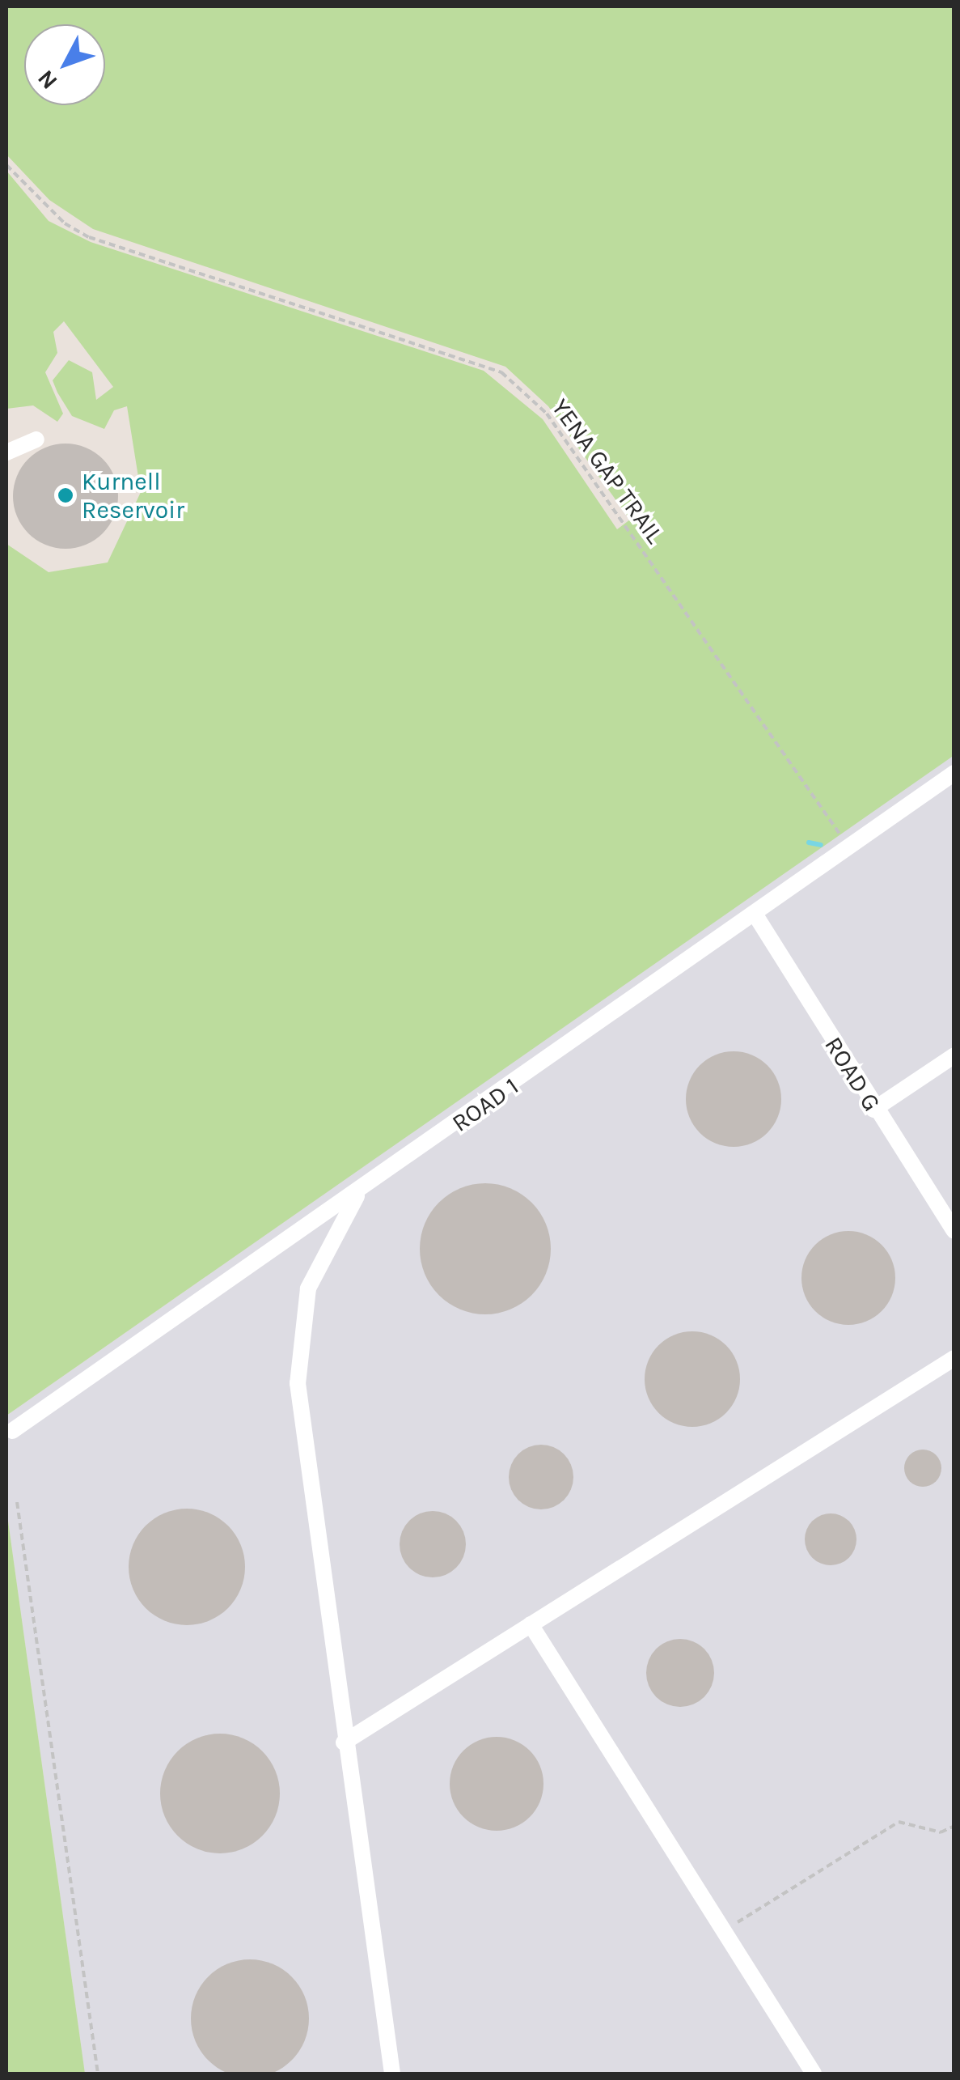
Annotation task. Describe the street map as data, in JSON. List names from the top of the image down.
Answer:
{
  "streets": {
    "lane": ["ROAD G", "ROAD 1"],
    "path": ["YENA GAP TRAIL"]
  },
  "crossings": [
    ["YENA GAP TRAIL", "ROAD 1"],
    ["ROAD G", "ROAD 1"]
  ],
  "places": ["Kurnell Reservoir"],
  "north": "bottom left"
}
